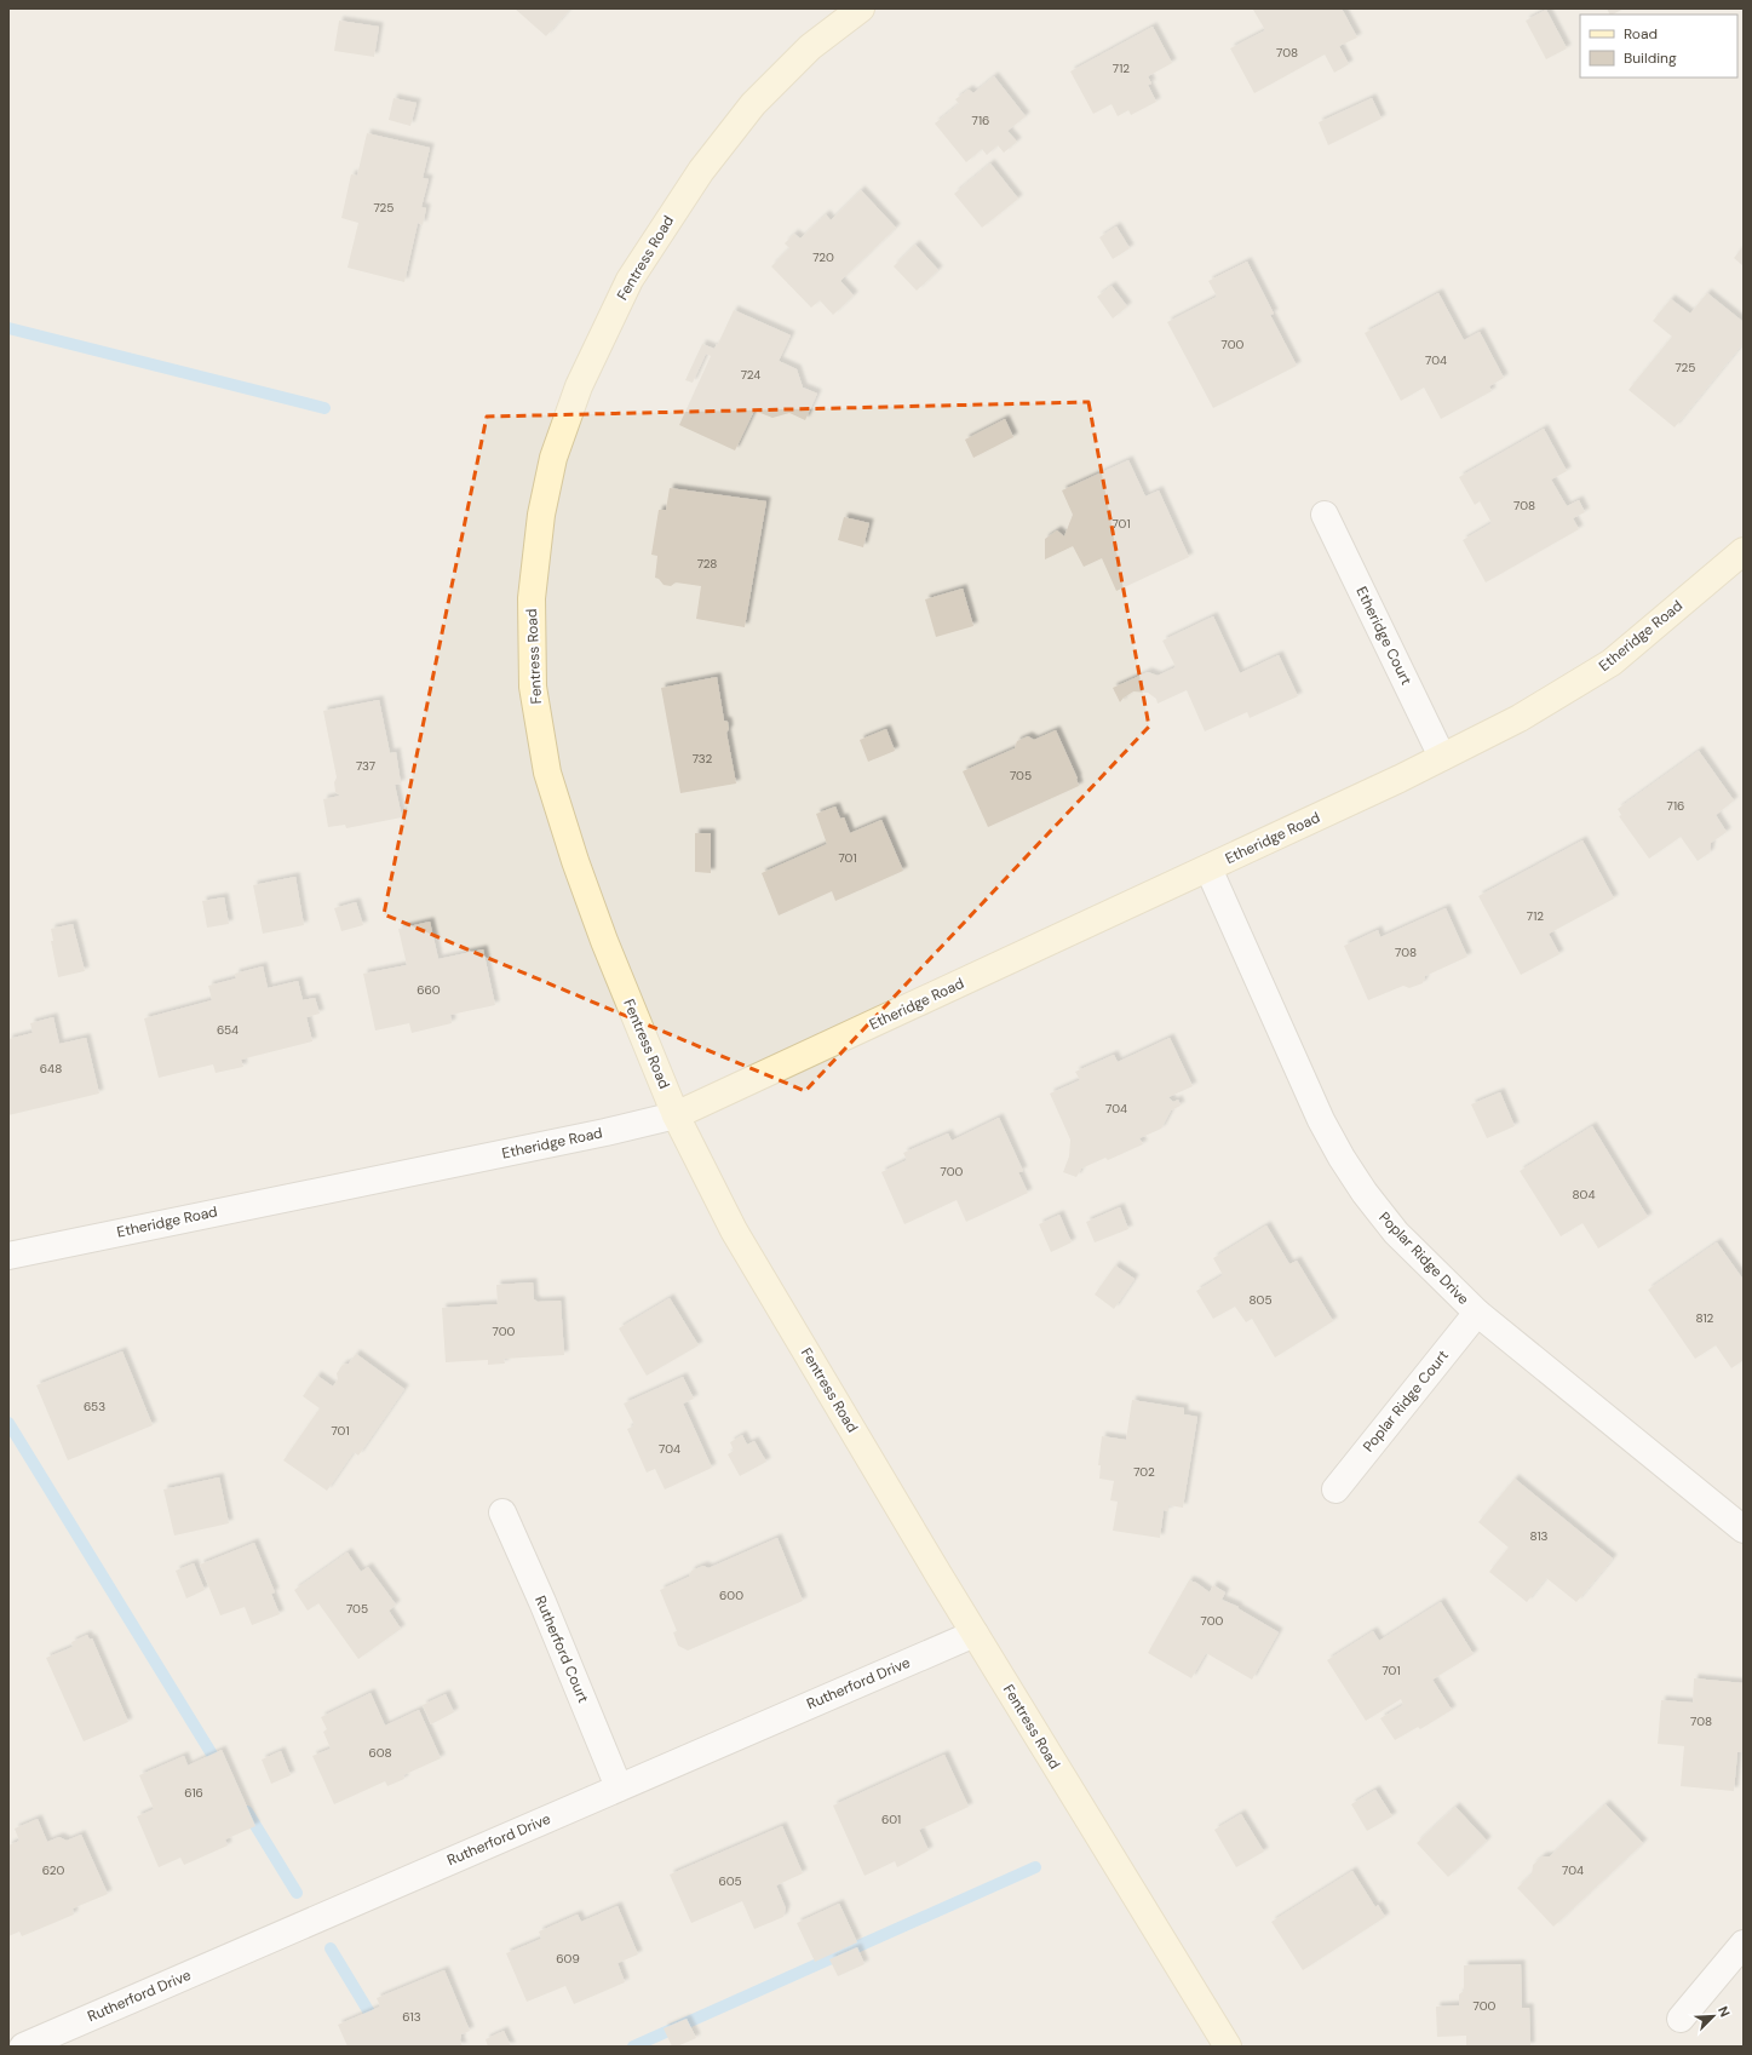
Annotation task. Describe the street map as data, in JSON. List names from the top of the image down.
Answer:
{
  "streets": {
    "street": [
      "Fentress Road",
      "Etheridge Court",
      "Etheridge Road",
      "Poplar Ridge Drive",
      "Poplar Ridge Court",
      "Rutherford Court",
      "Rutherford Drive"
    ]
  },
  "crossings": [
    ["Fentress Road", "Etheridge Road"],
    ["Fentress Road", "Rutherford Drive"],
    ["Etheridge Court", "Etheridge Road"],
    ["Etheridge Road", "Poplar Ridge Drive"],
    ["Poplar Ridge Drive", "Poplar Ridge Court"],
    ["Rutherford Court", "Rutherford Drive"]
  ],
  "house_numbers": [
    "708",
    "712",
    "716",
    "725",
    "720",
    "700",
    "704",
    "725",
    "724",
    "708",
    "701",
    "728",
    "732",
    "737",
    "705",
    "716",
    "701",
    "712",
    "708",
    "660",
    "654",
    "648",
    "704",
    "700",
    "804",
    "805",
    "812",
    "700",
    "653",
    "701",
    "704",
    "702",
    "813",
    "600",
    "705",
    "700",
    "701",
    "708",
    "608",
    "616",
    "601",
    "620",
    "704",
    "605",
    "609",
    "700",
    "613"
  ],
  "legend": ["Road", "Building"],
  "north": "top right"
}
